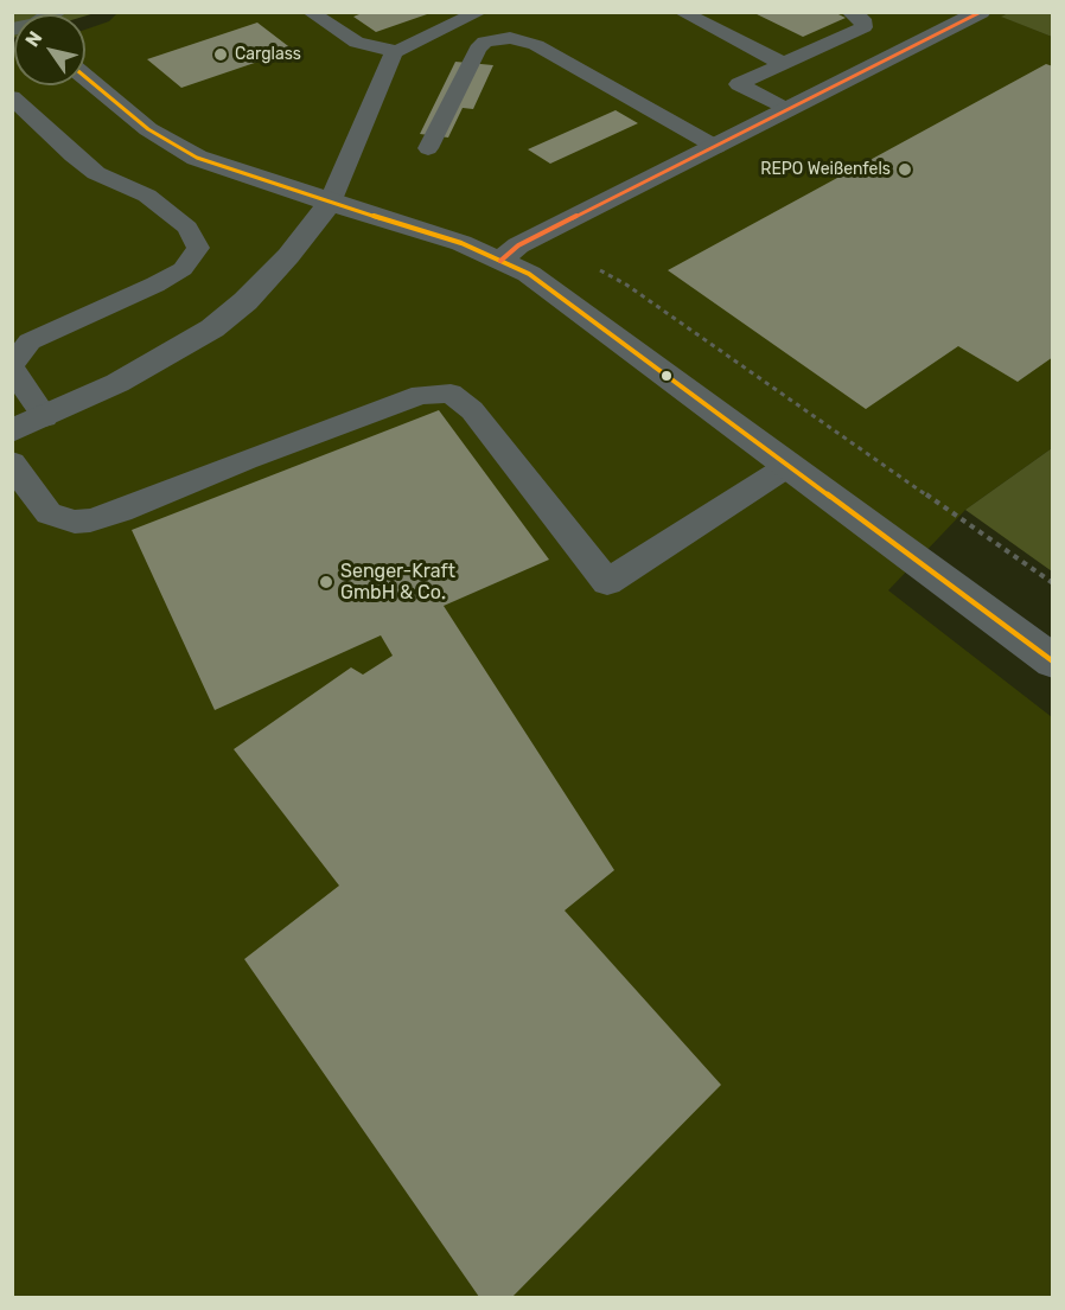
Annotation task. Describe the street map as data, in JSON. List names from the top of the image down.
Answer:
{
  "places": ["Carglass", "REPO Weißenfels", "Senger-Kraft GmbH & Co."],
  "north": "top left"
}
